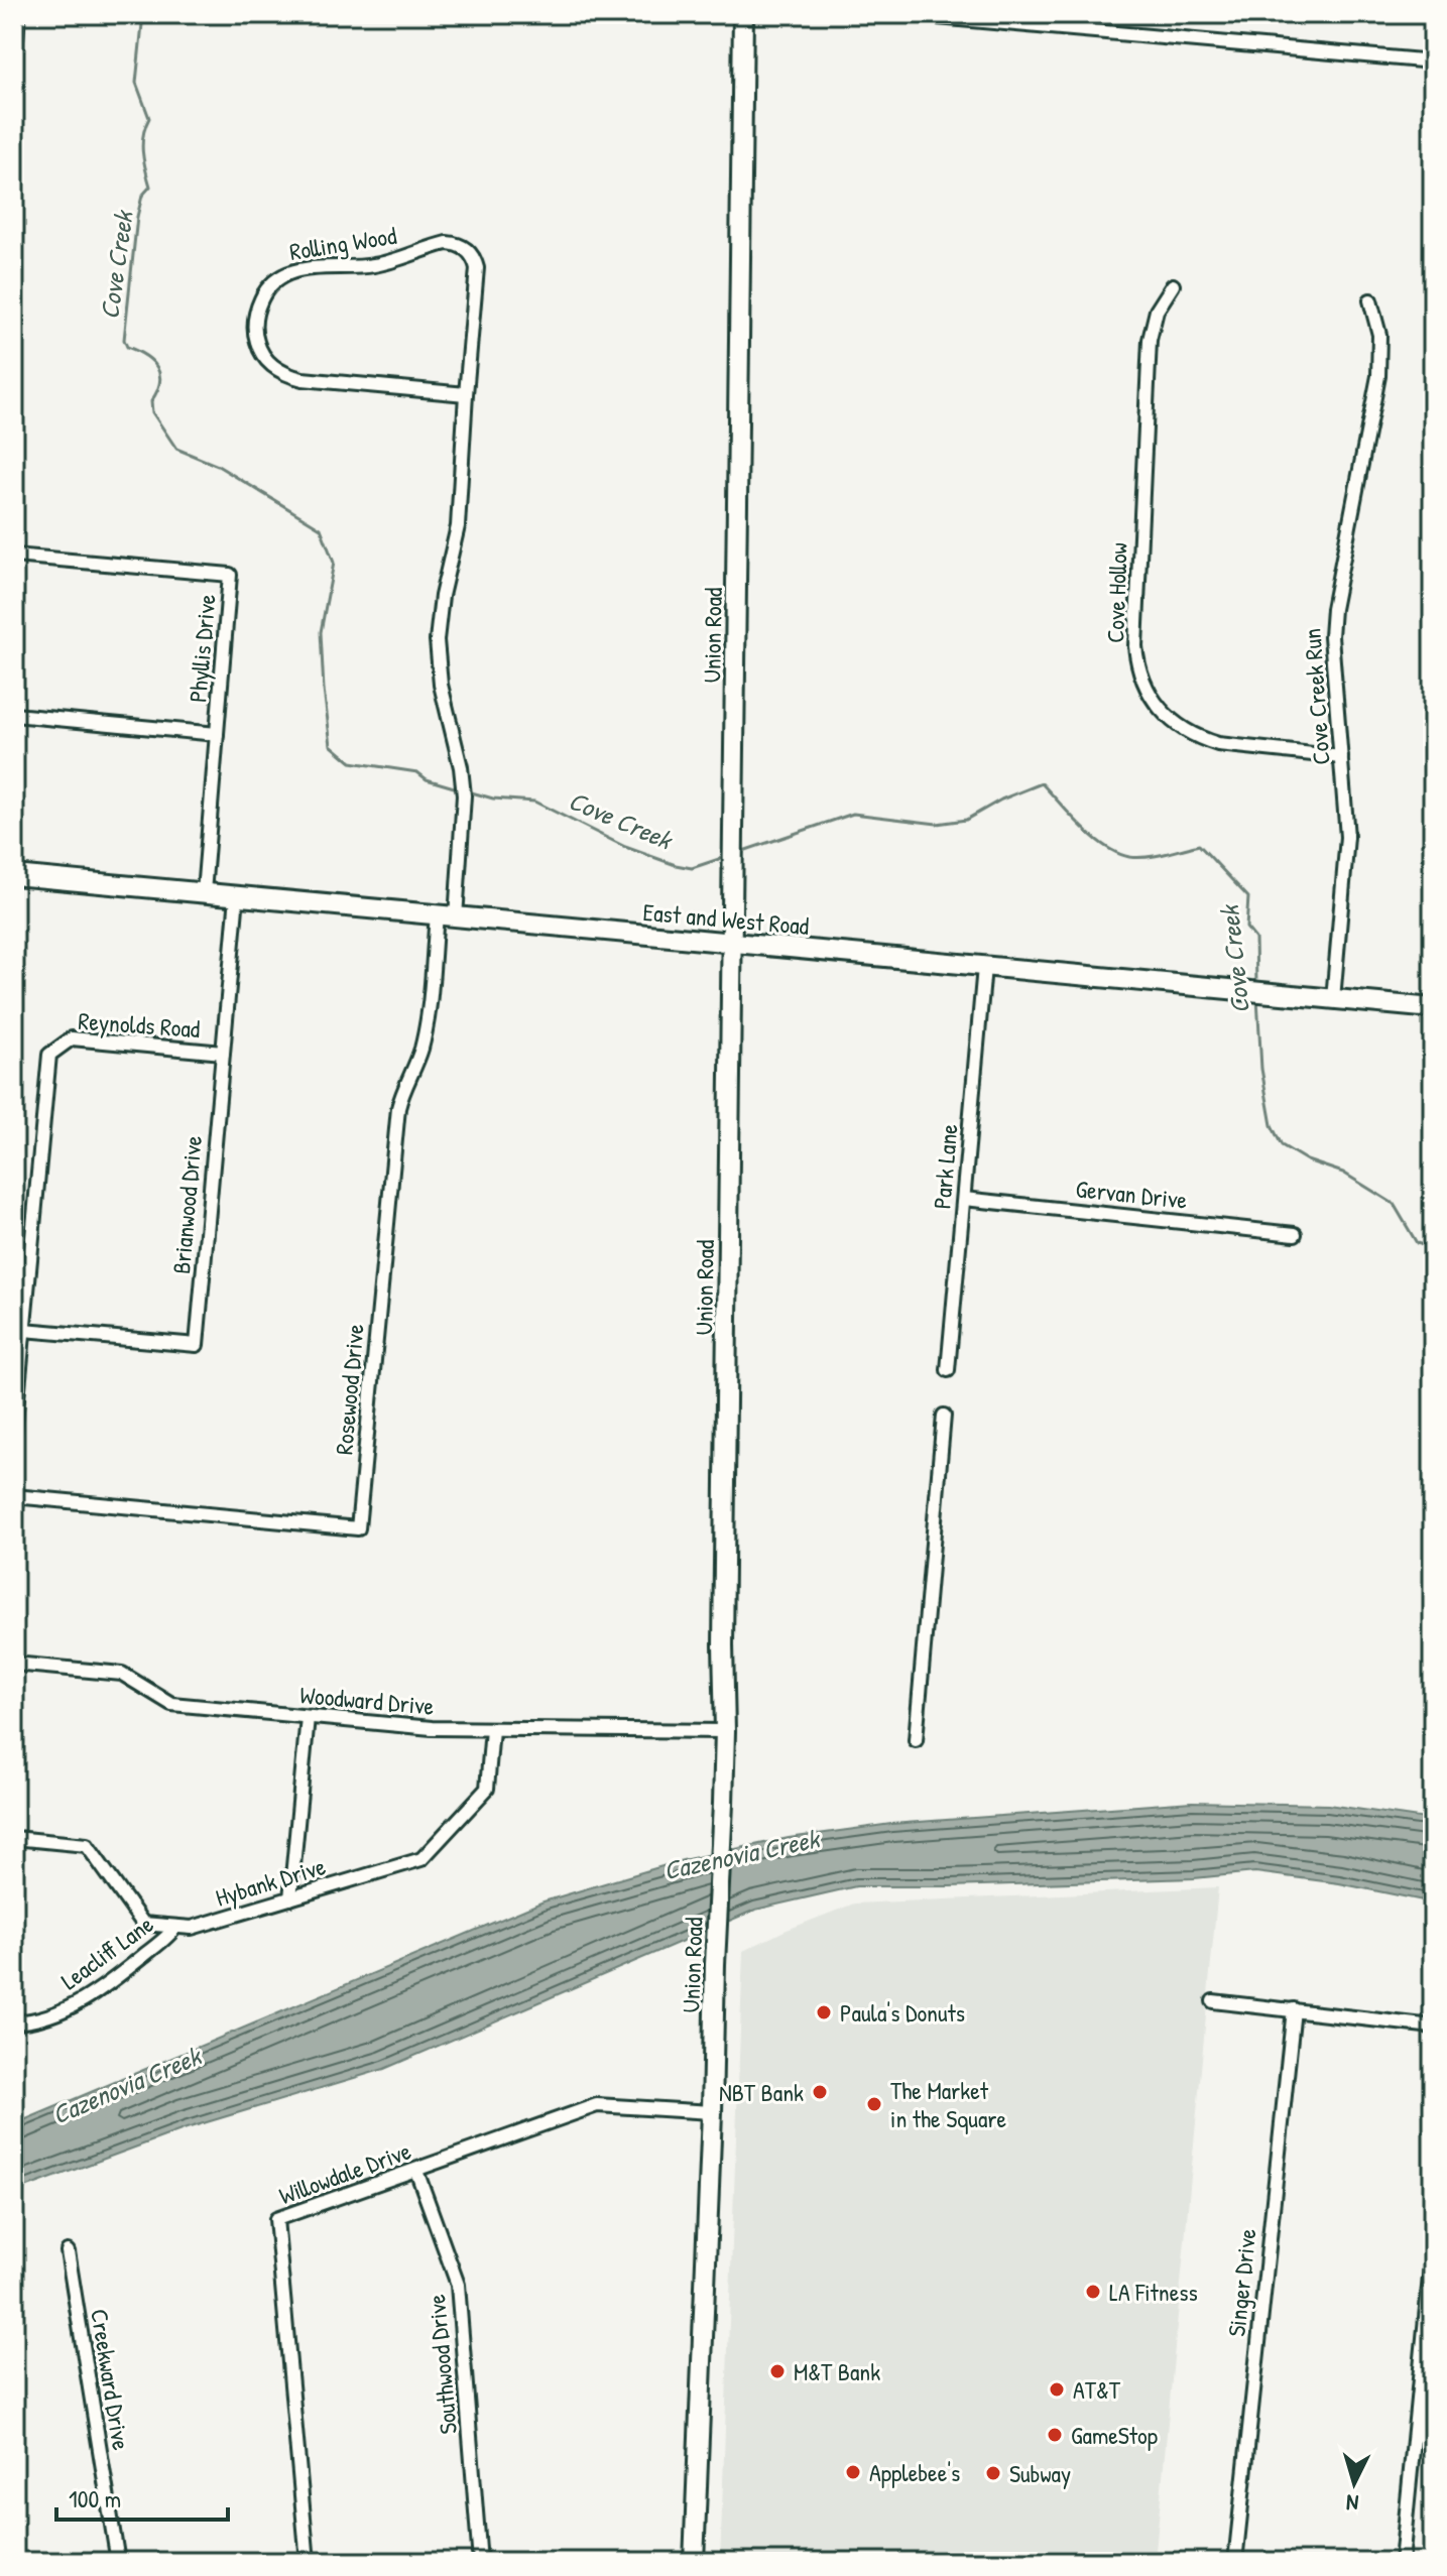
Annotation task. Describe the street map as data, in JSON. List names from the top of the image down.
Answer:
{
  "streets": {
    "main road": ["Union Road", "East and West Road"],
    "street": [
      "Rolling Wood",
      "Cove Hollow",
      "Phyllis Drive",
      "Cove Creek Run",
      "Reynolds Road",
      "Park Lane",
      "Gervan Drive",
      "Brianwood Drive",
      "Rosewood Drive",
      "Woodward Drive",
      "Hybank Drive",
      "Leacliff Lane",
      "Willowdale Drive",
      "Singer Drive",
      "Southwood Drive",
      "Creekward Drive"
    ]
  },
  "crossings": [
    ["Rolling Wood", "East and West Road"],
    ["Rolling Wood", "Rosewood Drive"],
    ["Cove Hollow", "Cove Creek Run"],
    ["Union Road", "East and West Road"],
    ["Union Road", "Woodward Drive"],
    ["Union Road", "Willowdale Drive"],
    ["Phyllis Drive", "East and West Road"],
    ["Cove Creek Run", "East and West Road"],
    ["East and West Road", "Park Lane"],
    ["East and West Road", "Brianwood Drive"],
    ["East and West Road", "Rosewood Drive"],
    ["Reynolds Road", "Brianwood Drive"],
    ["Park Lane", "Gervan Drive"],
    ["Woodward Drive", "Hybank Drive"],
    ["Hybank Drive", "Leacliff Lane"],
    ["Willowdale Drive", "Southwood Drive"]
  ],
  "water": ["Cove Creek", "Cazenovia Creek"],
  "places": [
    "Paula's Donuts",
    "NBT Bank",
    "The Market in the Square",
    "LA Fitness",
    "M&T Bank",
    "AT&T",
    "GameStop",
    "Applebee's",
    "Subway"
  ],
  "scale_bar": "100 m",
  "north": "bottom"
}
